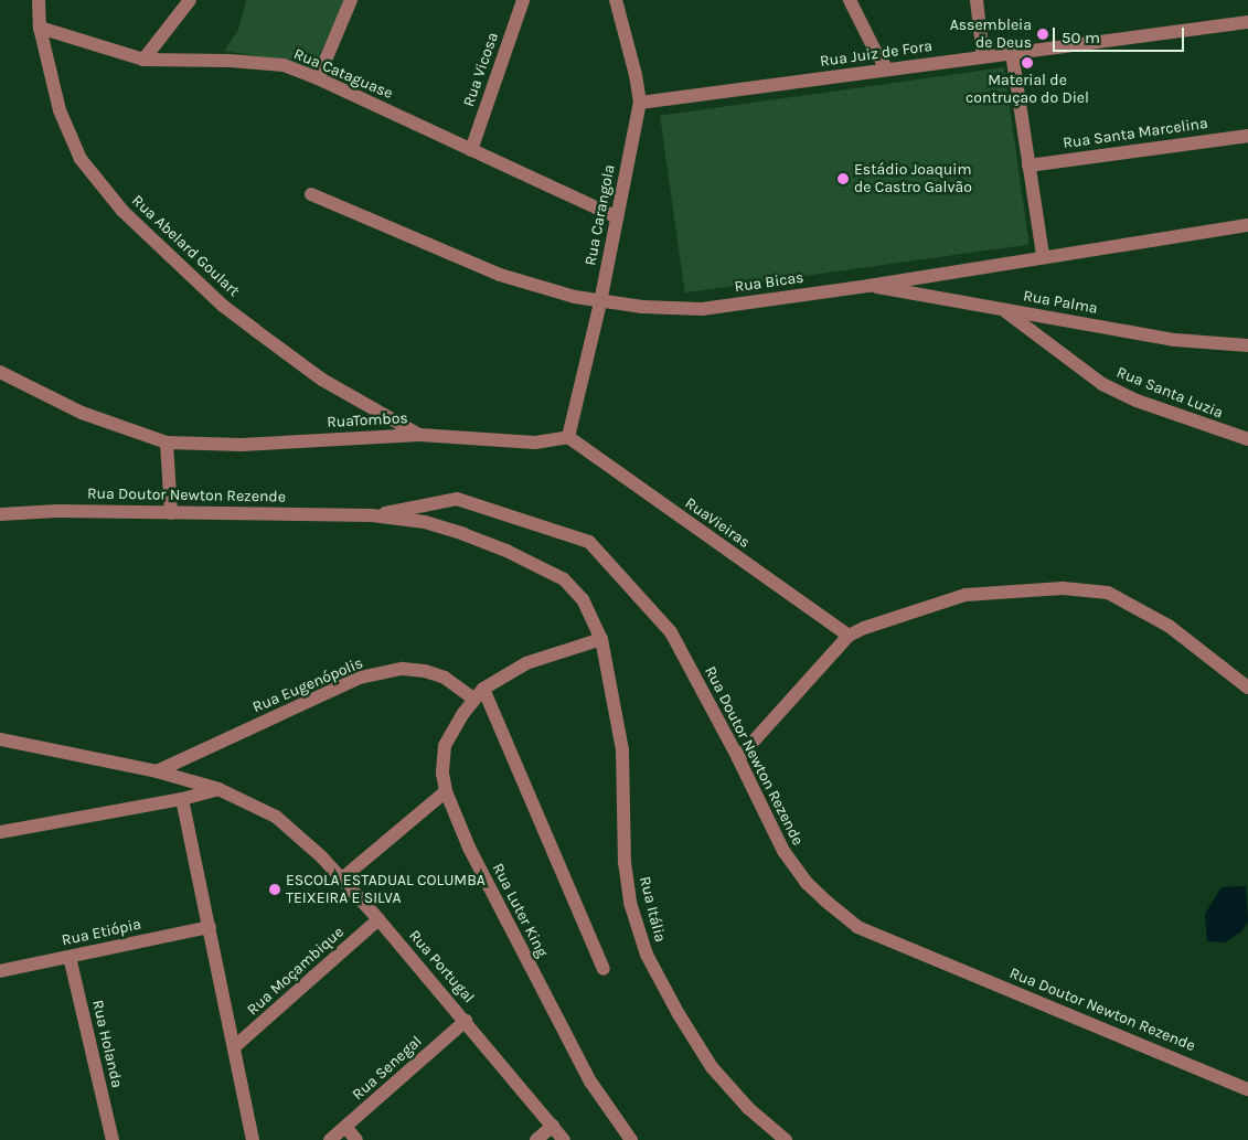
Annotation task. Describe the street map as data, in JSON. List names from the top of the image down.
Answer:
{
  "streets": {
    "street": [
      "Rua Juiz de Fora",
      "Rua Vicosa",
      "Rua Cataguase",
      "Rua Santa Marcelina",
      "Rua Carangola",
      "Rua Abelard Goulart",
      "Rua Bicas",
      "Rua Palma",
      "Rua Santa Luzia",
      "RuaTombos",
      "Rua Doutor Newton Rezende",
      "RuaVieiras",
      "Rua Eugenópolis",
      "Rua Itália",
      "Rua Luter King",
      "Rua Etiópia",
      "Rua Portugal",
      "Rua Moçambique",
      "Rua Holanda",
      "Rua Senegal"
    ]
  },
  "crossings": [
    ["Rua Juiz de Fora", "Rua Carangola"],
    ["Rua Vicosa", "Rua Cataguase"],
    ["Rua Cataguase", "Rua Carangola"],
    ["Rua Cataguase", "Rua Abelard Goulart"],
    ["Rua Carangola", "Rua Bicas"],
    ["Rua Carangola", "RuaTombos"],
    ["Rua Carangola", "RuaVieiras"],
    ["Rua Abelard Goulart", "RuaTombos"],
    ["Rua Bicas", "Rua Palma"],
    ["Rua Palma", "Rua Santa Luzia"],
    ["RuaTombos", "RuaVieiras"],
    ["Rua Doutor Newton Rezende", "Rua Itália"],
    ["Rua Eugenópolis", "Rua Luter King"],
    ["Rua Eugenópolis", "Rua Portugal"],
    ["Rua Etiópia", "Rua Holanda"],
    ["Rua Portugal", "Rua Moçambique"],
    ["Rua Portugal", "Rua Senegal"]
  ],
  "places": [
    "Assembleia de Deus",
    "Material de contruçao do Diel",
    "Estádio Joaquim de Castro Galvão",
    "ESCOLA ESTADUAL COLUMBA TEIXEIRA E SILVA"
  ],
  "scale_bar": "50 m"
}
